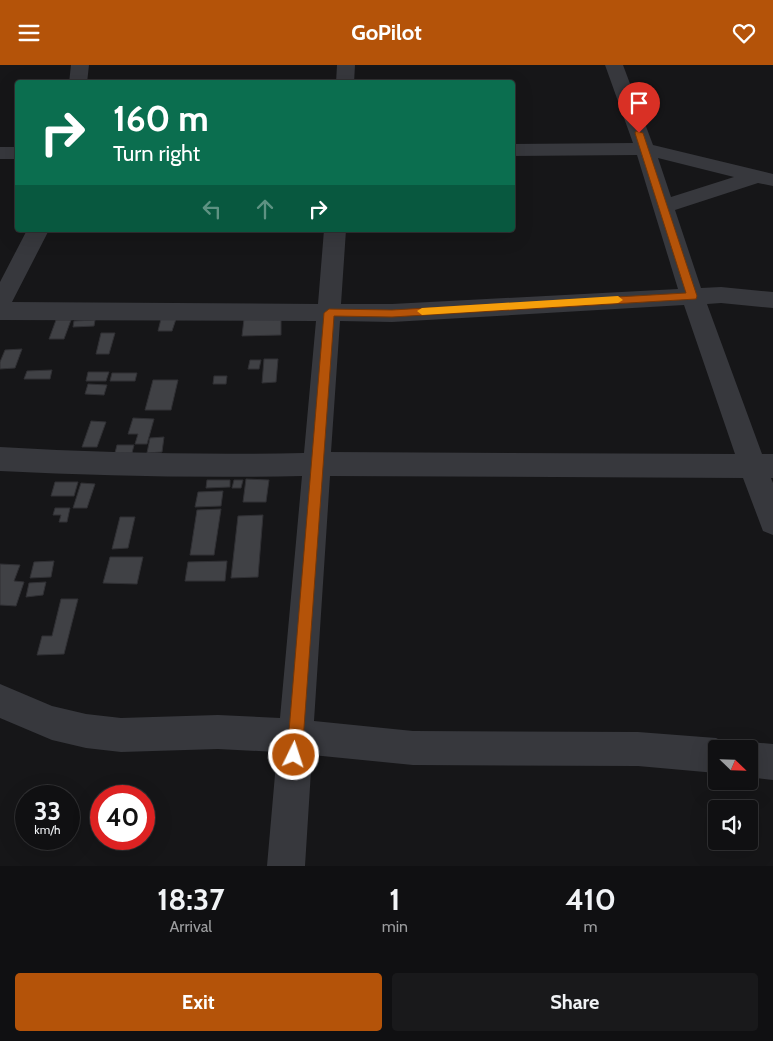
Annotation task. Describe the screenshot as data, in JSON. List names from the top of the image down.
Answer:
{
  "north": "bottom right",
  "page": {
    "header": "GoPilot",
    "turn": ["160 m", "Turn right"],
    "speed": "33 km/h",
    "limit": "40",
    "eta": [
      "18:37",
      "Arrival",
      "1",
      "min",
      "410",
      "m"
    ],
    "buttons": ["Exit", "Share"]
  }
}
